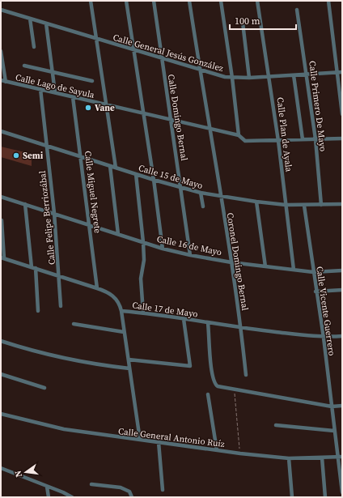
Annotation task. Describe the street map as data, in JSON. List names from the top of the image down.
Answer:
{
  "streets": {
    "street": [
      "Calle General Jesús González",
      "Calle Lago de Sayula",
      "Calle Primero De Mayo",
      "Calle Domingo Bernal",
      "Calle Plan de Ayala",
      "Calle 15 de Mayo",
      "Calle Miguel Negrete",
      "Calle Felipe Berriozábal",
      "Calle 16 de Mayo",
      "Coronel Domingo Bernal",
      "Calle 17 de Mayo",
      "Calle Vicente Guerrero",
      "Calle General Antonio Ruíz"
    ]
  },
  "crossings": [
    ["Calle General Jesús González", "Calle Primero De Mayo"],
    ["Calle General Jesús González", "Calle Domingo Bernal"],
    ["Calle General Jesús González", "Calle Plan de Ayala"],
    ["Calle General Jesús González", "Coronel Domingo Bernal"],
    ["Calle Lago de Sayula", "Calle Primero De Mayo"],
    ["Calle Lago de Sayula", "Calle Domingo Bernal"],
    ["Calle Lago de Sayula", "Calle Plan de Ayala"],
    ["Calle Lago de Sayula", "Calle Miguel Negrete"],
    ["Calle Lago de Sayula", "Calle Felipe Berriozábal"],
    ["Calle Lago de Sayula", "Coronel Domingo Bernal"],
    ["Calle Primero De Mayo", "Calle 15 de Mayo"],
    ["Calle Domingo Bernal", "Calle 15 de Mayo"],
    ["Calle Domingo Bernal", "Calle 16 de Mayo"],
    ["Calle Plan de Ayala", "Calle 15 de Mayo"],
    ["Calle Plan de Ayala", "Calle 16 de Mayo"],
    ["Calle 15 de Mayo", "Calle Miguel Negrete"],
    ["Calle 15 de Mayo", "Calle Felipe Berriozábal"],
    ["Calle 15 de Mayo", "Coronel Domingo Bernal"],
    ["Calle 15 de Mayo", "Calle Vicente Guerrero"],
    ["Calle Miguel Negrete", "Calle 16 de Mayo"],
    ["Calle Miguel Negrete", "Calle 17 de Mayo"],
    ["Calle Felipe Berriozábal", "Calle 16 de Mayo"],
    ["Calle Felipe Berriozábal", "Calle 17 de Mayo"],
    ["Calle 16 de Mayo", "Coronel Domingo Bernal"],
    ["Calle 16 de Mayo", "Calle Vicente Guerrero"],
    ["Coronel Domingo Bernal", "Calle 17 de Mayo"],
    ["Calle 17 de Mayo", "Calle Vicente Guerrero"],
    ["Calle Vicente Guerrero", "Calle General Antonio Ruíz"]
  ],
  "places": ["Vane", "Semi"],
  "scale_bar": "100 m",
  "north": "left"
}
